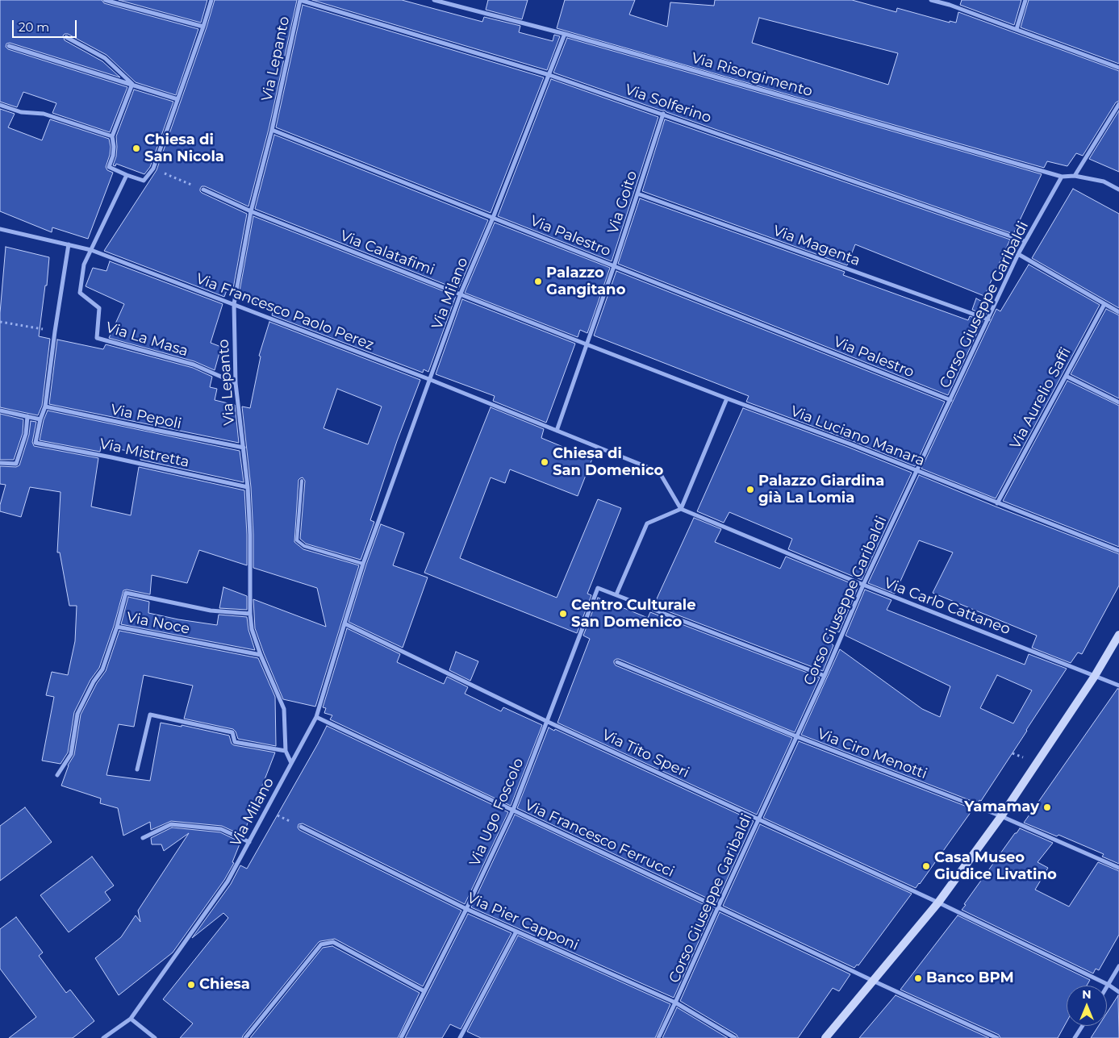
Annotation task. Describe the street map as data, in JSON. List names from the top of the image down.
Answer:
{
  "streets": {
    "street": [
      "Via Lepanto",
      "Via Risorgimento",
      "Via Solferino",
      "Via Goito",
      "Via Palestro",
      "Via Magenta",
      "Via Calatafimi",
      "Via Milano",
      "Corso Giuseppe Garibaldi",
      "Via Francesco Paolo Perez",
      "Via La Masa",
      "Via Aurelio Saffi",
      "Via Pepoli",
      "Via Luciano Manara",
      "Via Mistretta",
      "Via Carlo Cattaneo",
      "Via Noce",
      "Via Tito Speri",
      "Via Ciro Menotti",
      "Via Ugo Foscolo",
      "Via Francesco Ferrucci",
      "Via Pier Capponi"
    ]
  },
  "crossings": [
    ["Via Lepanto", "Via Solferino"],
    ["Via Lepanto", "Via Palestro"],
    ["Via Lepanto", "Via Calatafimi"],
    ["Via Lepanto", "Via Milano"],
    ["Via Lepanto", "Via Francesco Paolo Perez"],
    ["Via Lepanto", "Via La Masa"],
    ["Via Lepanto", "Via Pepoli"],
    ["Via Lepanto", "Via Mistretta"],
    ["Via Lepanto", "Via Noce"],
    ["Via Risorgimento", "Via Milano"],
    ["Via Risorgimento", "Corso Giuseppe Garibaldi"],
    ["Via Solferino", "Via Goito"],
    ["Via Solferino", "Via Milano"],
    ["Via Solferino", "Corso Giuseppe Garibaldi"],
    ["Via Goito", "Via Palestro"],
    ["Via Goito", "Via Magenta"],
    ["Via Goito", "Via Calatafimi"],
    ["Via Goito", "Via Francesco Paolo Perez"],
    ["Via Goito", "Via Luciano Manara"],
    ["Via Palestro", "Via Milano"],
    ["Via Palestro", "Corso Giuseppe Garibaldi"],
    ["Via Magenta", "Corso Giuseppe Garibaldi"],
    ["Via Calatafimi", "Via Milano"],
    ["Via Calatafimi", "Via Luciano Manara"],
    ["Via Milano", "Via Francesco Paolo Perez"],
    ["Via Milano", "Via Tito Speri"],
    ["Via Milano", "Via Francesco Ferrucci"],
    ["Corso Giuseppe Garibaldi", "Via Luciano Manara"],
    ["Corso Giuseppe Garibaldi", "Via Carlo Cattaneo"],
    ["Corso Giuseppe Garibaldi", "Via Tito Speri"],
    ["Corso Giuseppe Garibaldi", "Via Ciro Menotti"],
    ["Corso Giuseppe Garibaldi", "Via Francesco Ferrucci"],
    ["Corso Giuseppe Garibaldi", "Via Pier Capponi"],
    ["Via Francesco Paolo Perez", "Via La Masa"],
    ["Via Francesco Paolo Perez", "Via Carlo Cattaneo"],
    ["Via Aurelio Saffi", "Via Luciano Manara"],
    ["Via Tito Speri", "Via Ugo Foscolo"],
    ["Via Ugo Foscolo", "Via Francesco Ferrucci"],
    ["Via Ugo Foscolo", "Via Pier Capponi"]
  ],
  "places": [
    "Chiesa di San Nicola",
    "Palazzo Gangitano",
    "Chiesa di San Domenico",
    "Palazzo Giardina già La Lomia",
    "Centro Culturale San Domenico",
    "Yamamay",
    "Casa Museo Giudice Livatino",
    "Banco BPM",
    "Chiesa"
  ],
  "scale_bar": "20 m",
  "north": "top"
}
